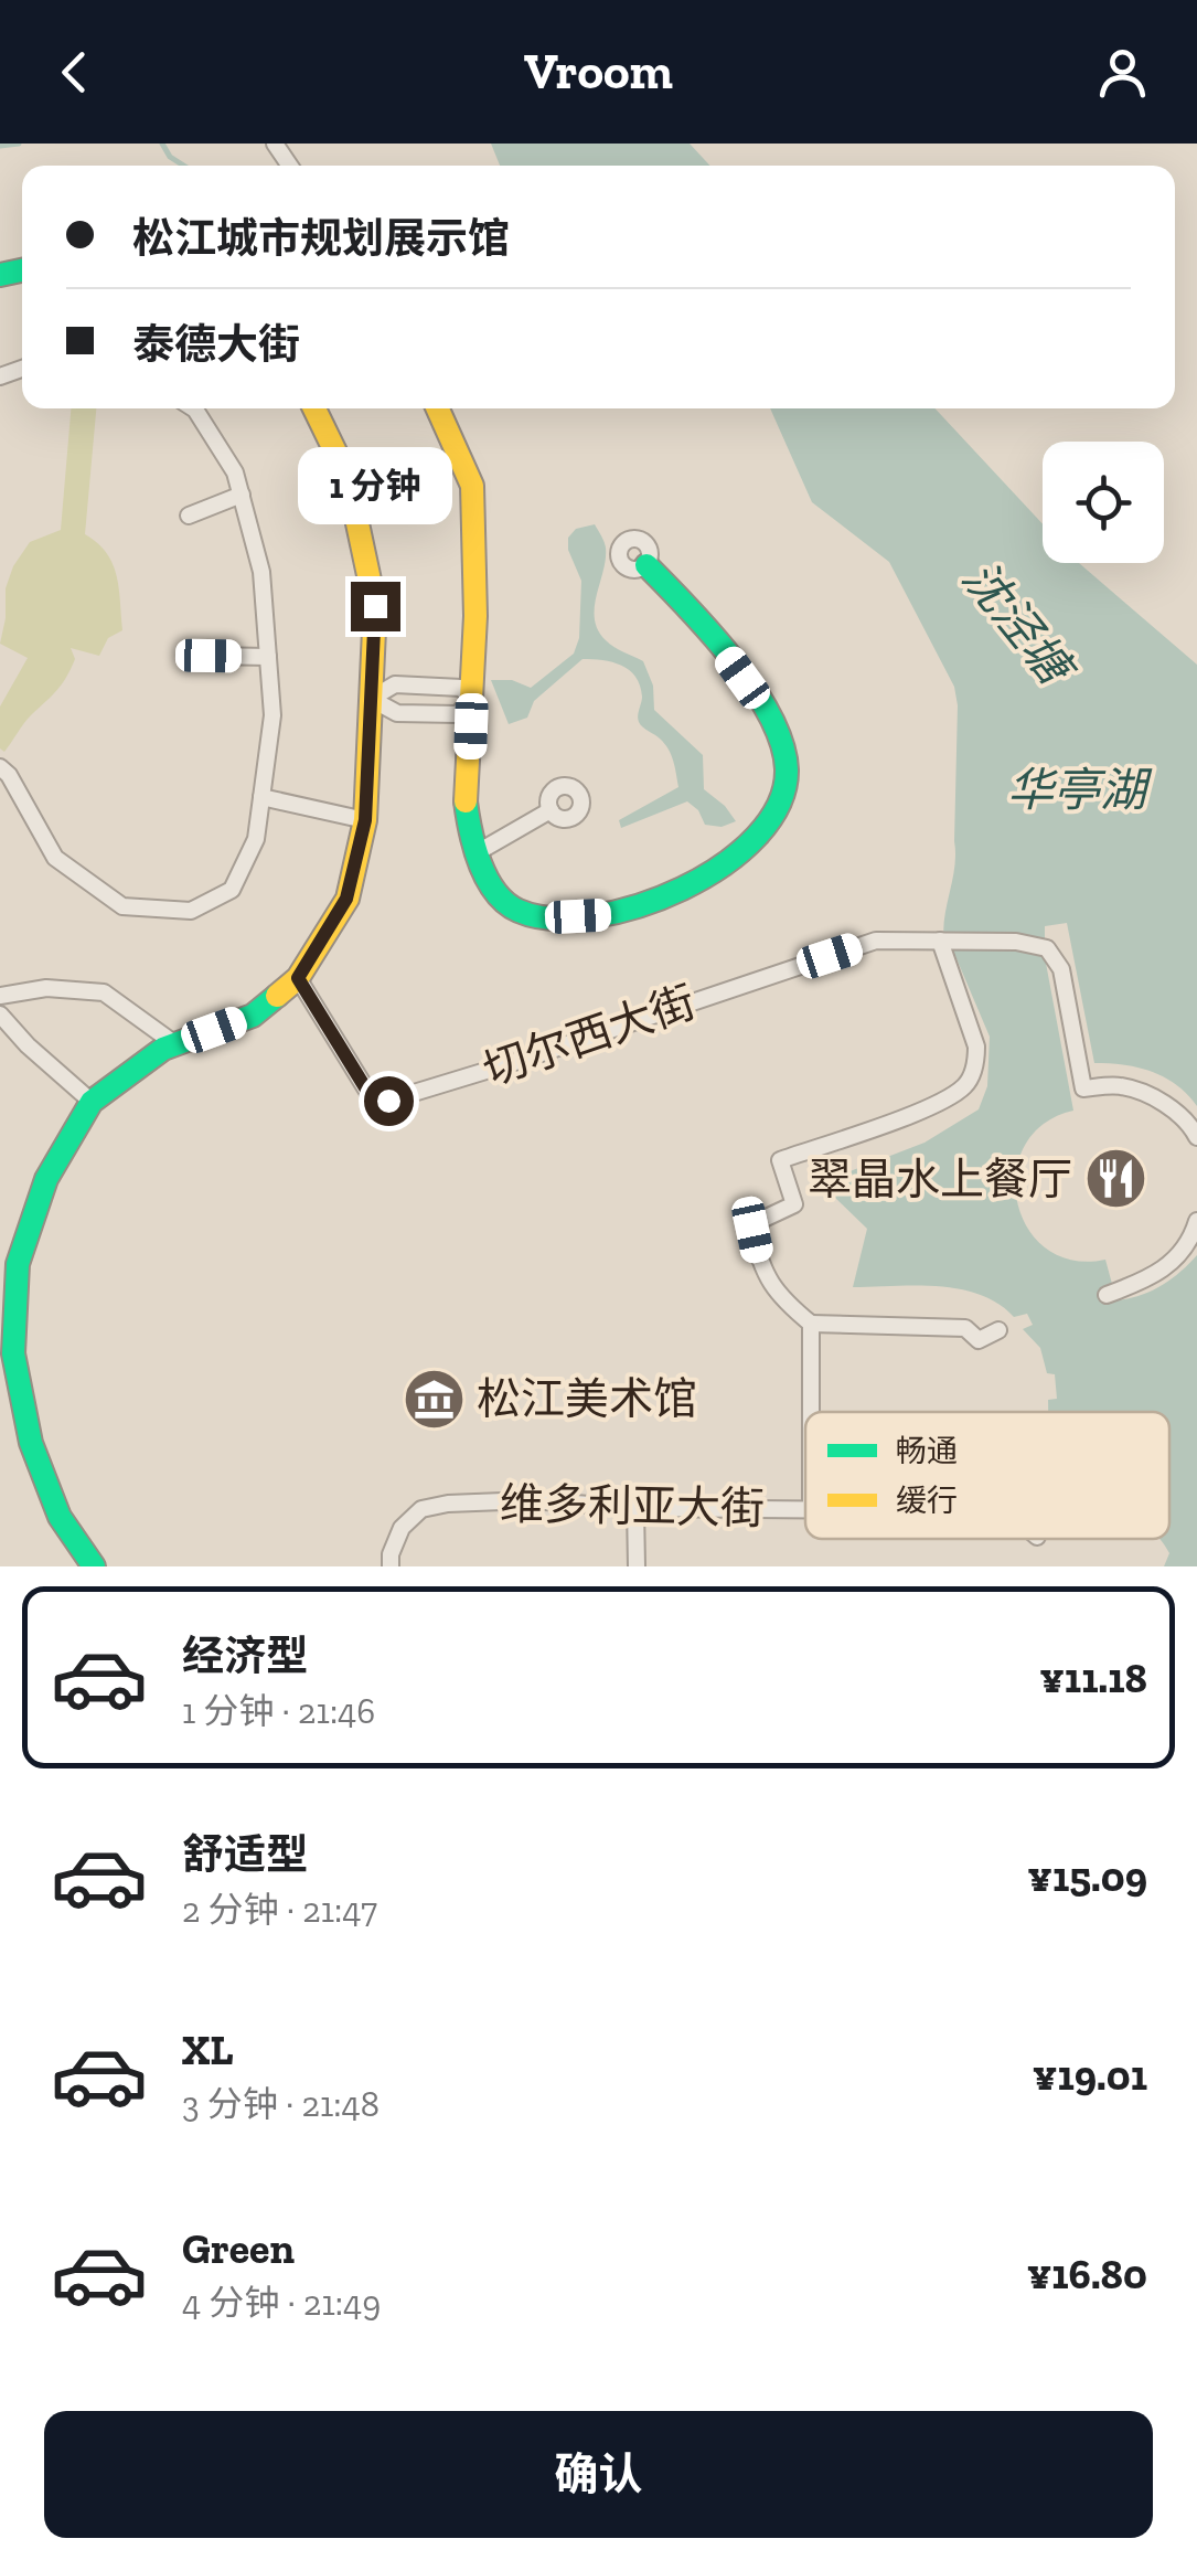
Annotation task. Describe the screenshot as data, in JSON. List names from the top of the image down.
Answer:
{
  "streets": {
    "street": ["切尔西大街", "维多利亚大街"]
  },
  "water": ["沈泾塘", "华亭湖"],
  "places": {
    "restaurant": ["翠晶水上餐厅"],
    "museum": ["松江美术馆"]
  },
  "legend": ["畅通", "缓行"],
  "page": {
    "header": "Vroom",
    "banner": ["松江城市规划展示馆", "泰德大街"],
    "bubble": "1 分钟",
    "list": [
      {
        "name": "经济型",
        "note": "1 分钟 · 21:46",
        "value": "¥11.18"
      },
      {
        "name": "舒适型",
        "note": "2 分钟 · 21:47",
        "value": "¥15.09"
      },
      {
        "name": "XL",
        "note": "3 分钟 · 21:48",
        "value": "¥19.01"
      },
      {
        "name": "Green",
        "note": "4 分钟 · 21:49",
        "value": "¥16.80"
      }
    ],
    "buttons": "确认"
  }
}
